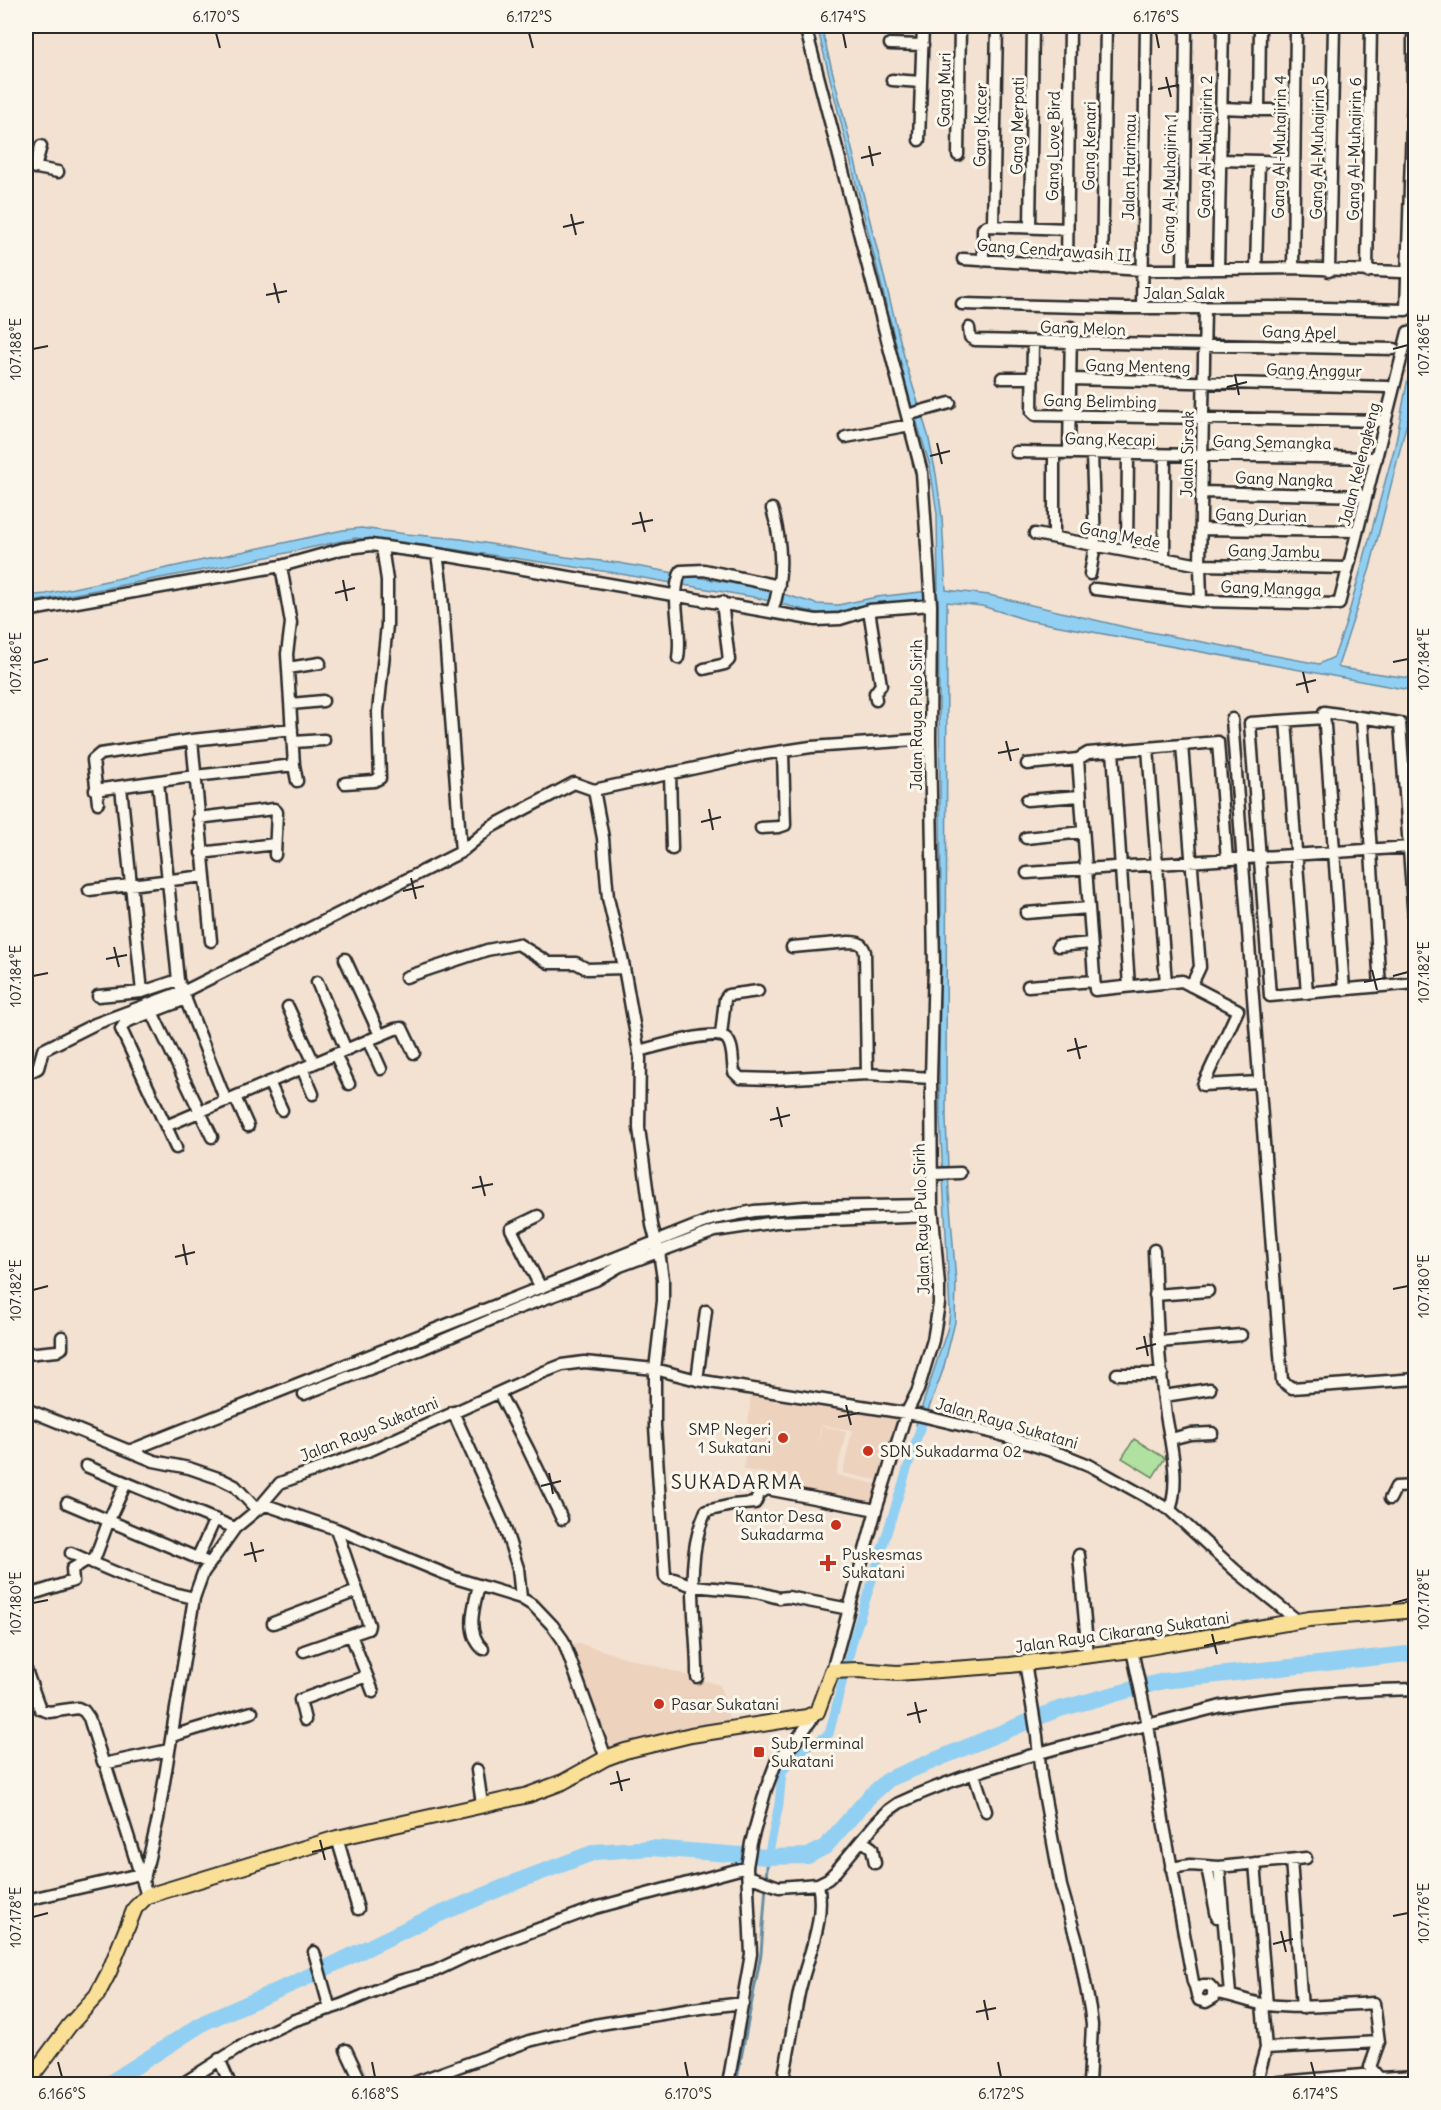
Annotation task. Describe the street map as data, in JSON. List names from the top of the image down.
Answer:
{
  "streets": {
    "main road": ["Jalan Raya Sukatani", "Jalan Raya Cikarang Sukatani"],
    "street": [
      "Gang Muri",
      "Gang Kacer",
      "Gang Merpati",
      "Gang Love Bird",
      "Gang Kenari",
      "Gang Al-Muhajirin 2",
      "Gang Al-Muhajirin 4",
      "Gang Al-Muhajirin 5",
      "Gang Al-Muhajirin 6",
      "Jalan Harimau",
      "Gang Al-Muhajirin 1",
      "Gang Cendrawasih II",
      "Jalan Salak",
      "Gang Melon",
      "Gang Apel",
      "Gang Menteng",
      "Gang Anggur",
      "Gang Belimbing",
      "Gang Kecapi",
      "Gang Semangka",
      "Jalan Sirsak",
      "Jalan Kelengkeng",
      "Gang Nangka",
      "Gang Durian",
      "Gang Mede",
      "Gang Jambu",
      "Gang Mangga",
      "Jalan Raya Pulo Sirih"
    ]
  },
  "crossings": [
    ["Gang Love Bird", "Gang Cendrawasih II"],
    ["Gang Kenari", "Gang Cendrawasih II"],
    ["Gang Al-Muhajirin 2", "Gang Cendrawasih II"],
    ["Gang Al-Muhajirin 4", "Gang Cendrawasih II"],
    ["Gang Al-Muhajirin 5", "Gang Cendrawasih II"],
    ["Gang Al-Muhajirin 6", "Gang Cendrawasih II"],
    ["Jalan Harimau", "Gang Cendrawasih II"],
    ["Jalan Harimau", "Jalan Salak"],
    ["Gang Al-Muhajirin 1", "Gang Cendrawasih II"],
    ["Jalan Salak", "Jalan Sirsak"],
    ["Gang Melon", "Gang Apel"],
    ["Gang Melon", "Gang Belimbing"],
    ["Gang Melon", "Jalan Sirsak"],
    ["Gang Apel", "Jalan Sirsak"],
    ["Gang Menteng", "Gang Anggur"],
    ["Gang Menteng", "Jalan Sirsak"],
    ["Gang Anggur", "Jalan Sirsak"],
    ["Gang Belimbing", "Jalan Sirsak"],
    ["Gang Belimbing", "Jalan Kelengkeng"],
    ["Gang Kecapi", "Gang Semangka"],
    ["Gang Kecapi", "Jalan Sirsak"],
    ["Gang Semangka", "Jalan Sirsak"],
    ["Gang Semangka", "Jalan Kelengkeng"],
    ["Jalan Sirsak", "Gang Nangka"],
    ["Jalan Sirsak", "Gang Durian"],
    ["Jalan Sirsak", "Gang Mede"],
    ["Jalan Sirsak", "Gang Jambu"],
    ["Jalan Sirsak", "Gang Mangga"],
    ["Jalan Kelengkeng", "Gang Nangka"],
    ["Jalan Kelengkeng", "Gang Durian"],
    ["Jalan Kelengkeng", "Gang Jambu"],
    ["Jalan Kelengkeng", "Gang Mangga"],
    ["Gang Mede", "Gang Jambu"],
    ["Jalan Raya Pulo Sirih", "Jalan Raya Sukatani"],
    ["Jalan Raya Sukatani", "Jalan Raya Cikarang Sukatani"]
  ],
  "districts": ["SUKADARMA"],
  "places": {
    "other": [
      "SMP Negeri 1 Sukatani",
      "SDN Sukadarma 02",
      "Kantor Desa Sukadarma",
      "Pasar Sukatani"
    ],
    "health": ["Puskesmas Sukatani"],
    "transit": ["Sub Terminal Sukatani"]
  },
  "coordinates": [
    "6.170°S",
    "6.172°S",
    "6.174°S",
    "6.176°S",
    "107.186°E",
    "107.188°E",
    "107.184°E",
    "107.182°E",
    "107.180°E",
    "107.178°E",
    "107.176°E",
    "6.166°S",
    "6.168°S"
  ]
}
